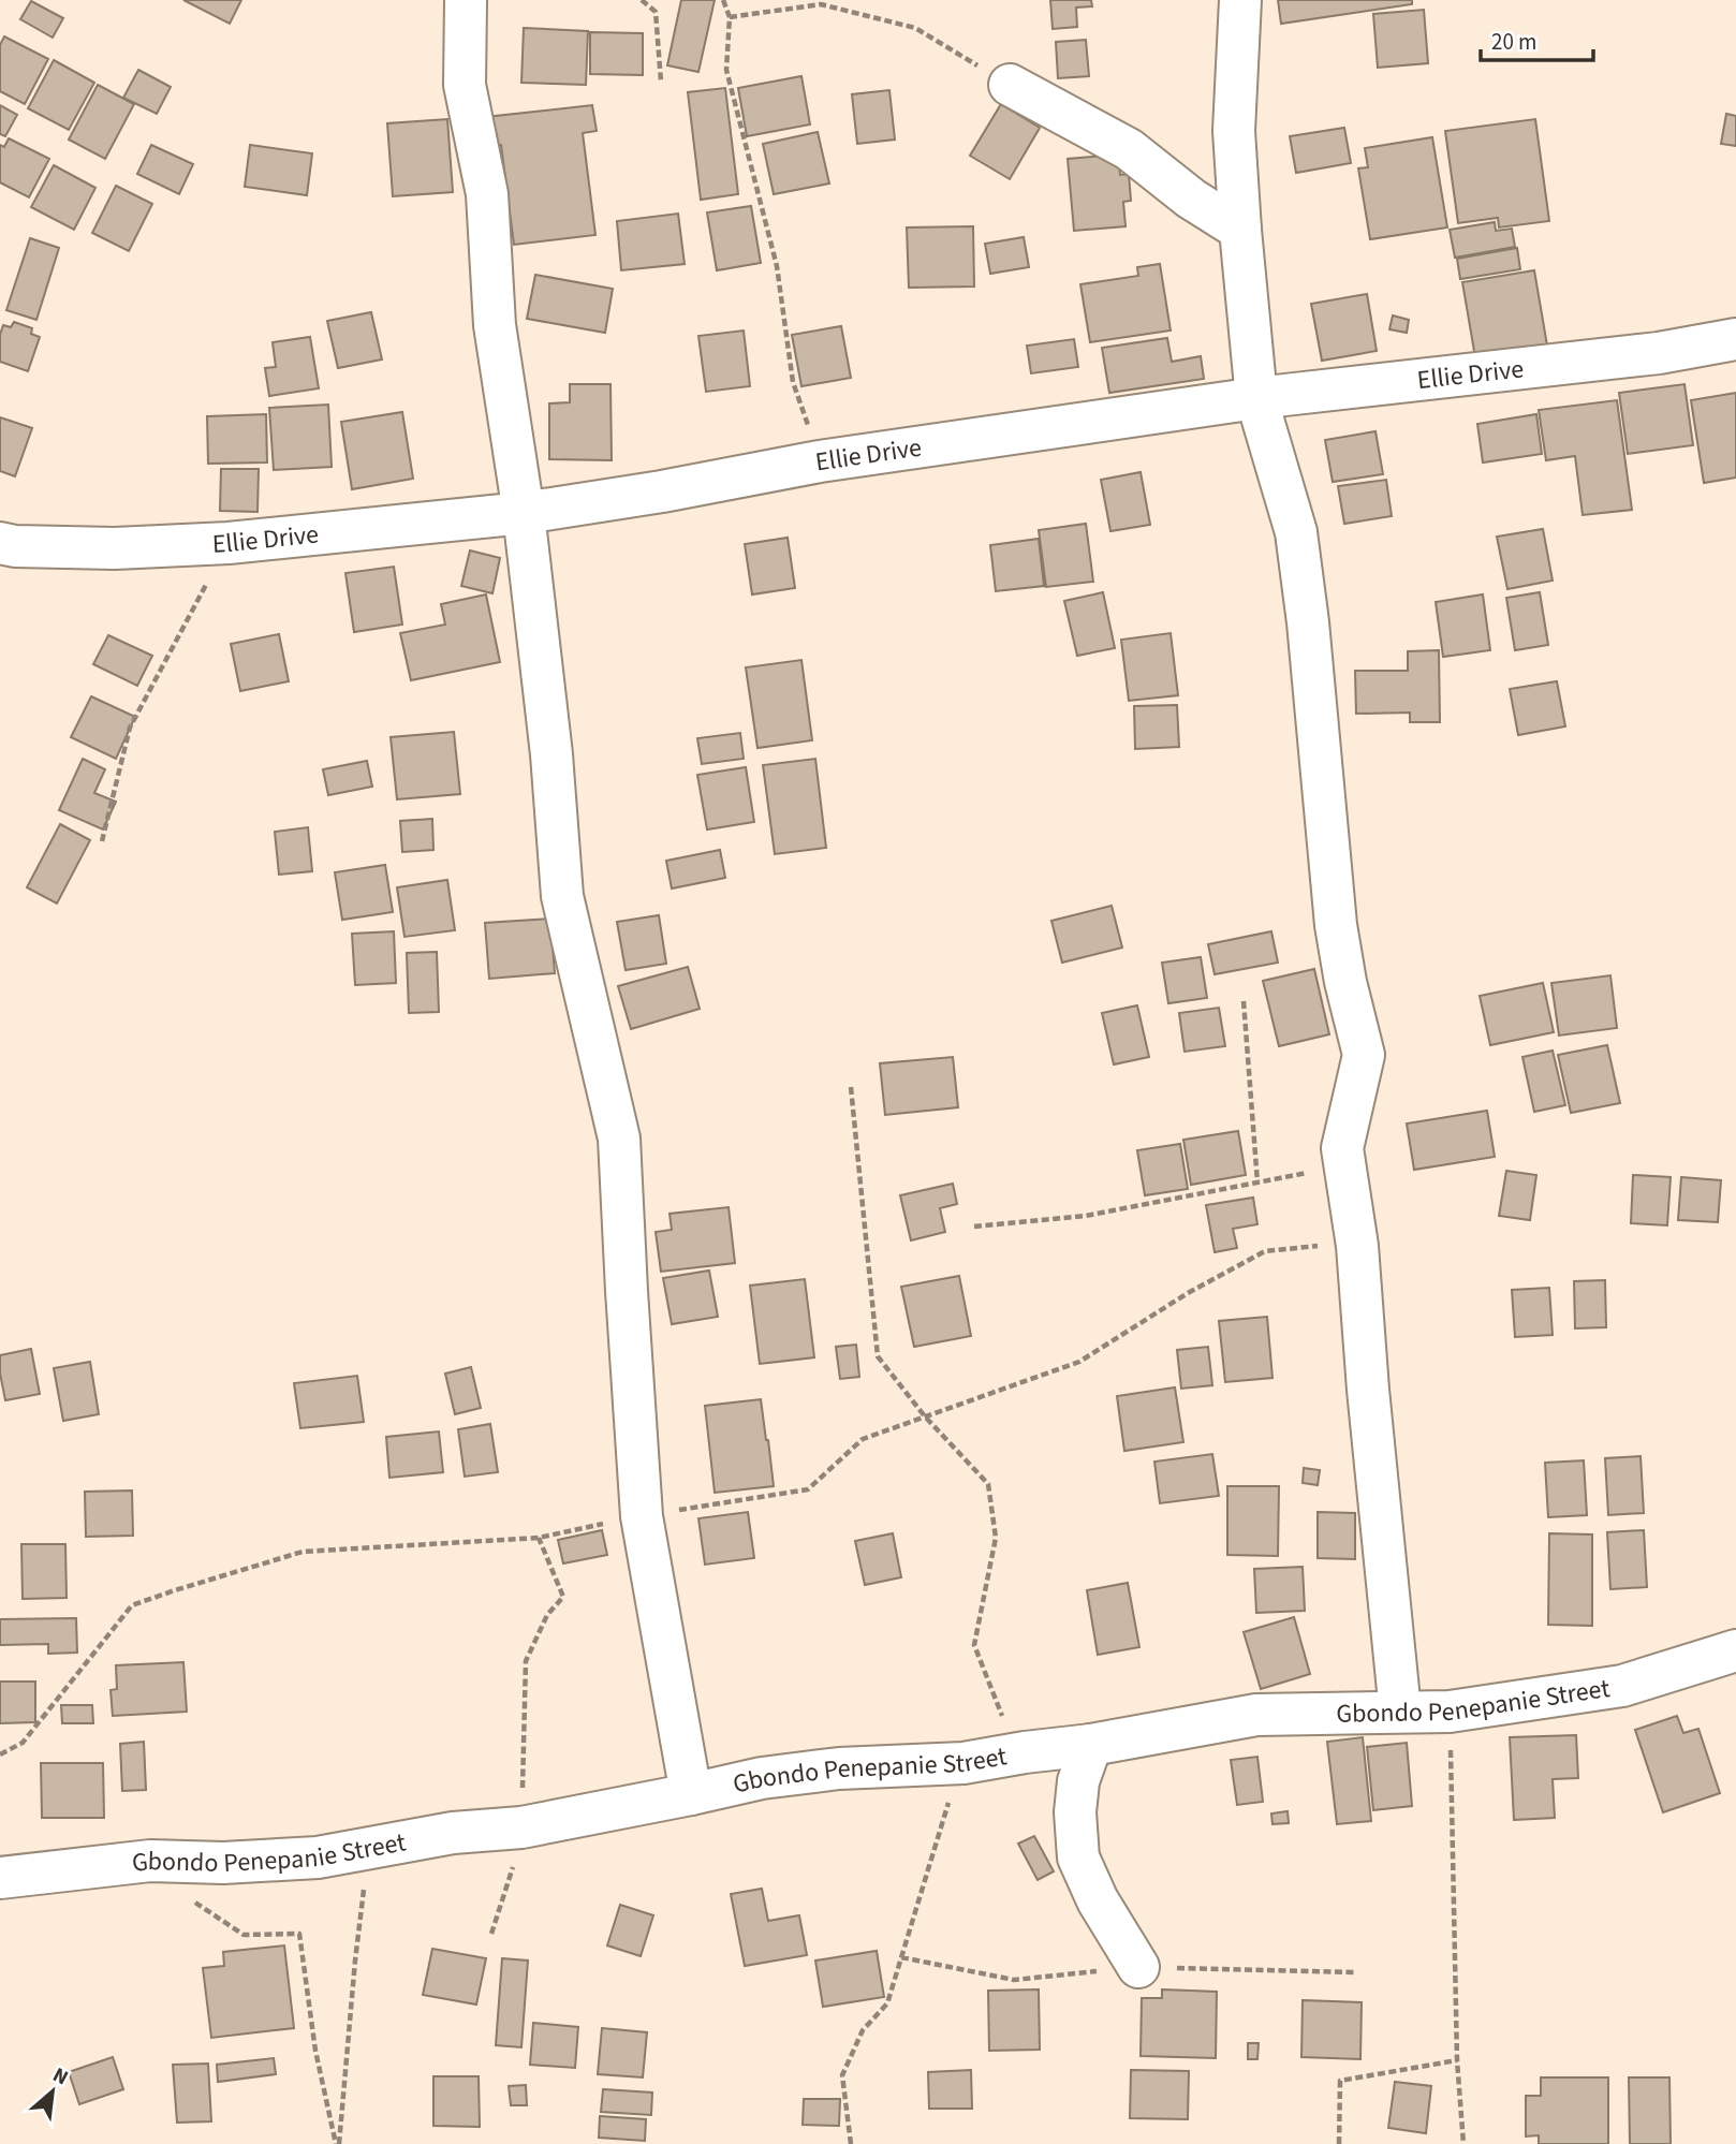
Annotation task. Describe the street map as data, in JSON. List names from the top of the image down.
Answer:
{
  "streets": {
    "street": ["Ellie Drive", "Gbondo Penepanie Street"]
  },
  "scale_bar": "20 m",
  "north": "top right"
}
